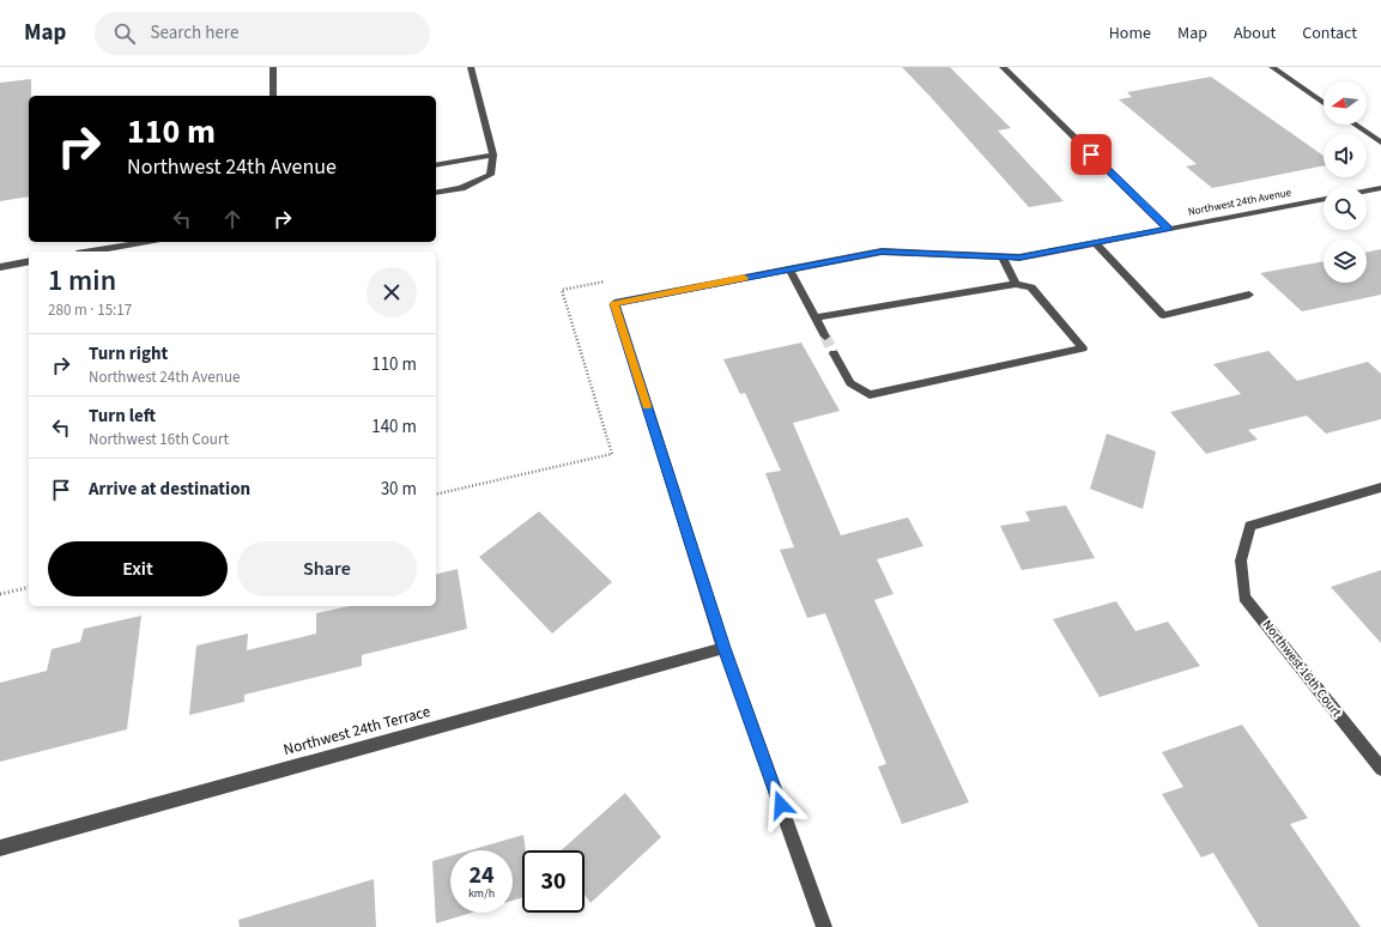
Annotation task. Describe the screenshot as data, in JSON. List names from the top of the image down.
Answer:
{
  "streets": {
    "street": ["Northwest 24th Avenue", "Northwest 16th Court", "Northwest 24th Terrace"]
  },
  "crossings": [
    ["Northwest 24th Avenue", "Northwest 24th Terrace"]
  ],
  "north": "left",
  "page": {
    "header": "Map",
    "search": "Search here",
    "nav": [
      "Home",
      "Map",
      "About",
      "Contact"
    ],
    "turn": ["110 m", "Northwest 24th Avenue"],
    "heading": ["1 min", "280 m · 15:17"],
    "list": [
      {
        "name": "Turn right",
        "note": "Northwest 24th Avenue",
        "value": "110 m"
      },
      {
        "name": "Turn left",
        "note": "Northwest 16th Court",
        "value": "140 m"
      },
      {
        "name": "Arrive at destination",
        "value": "30 m"
      }
    ],
    "buttons": ["Exit", "Share"],
    "speed": "24 km/h",
    "limit": "30"
  }
}
